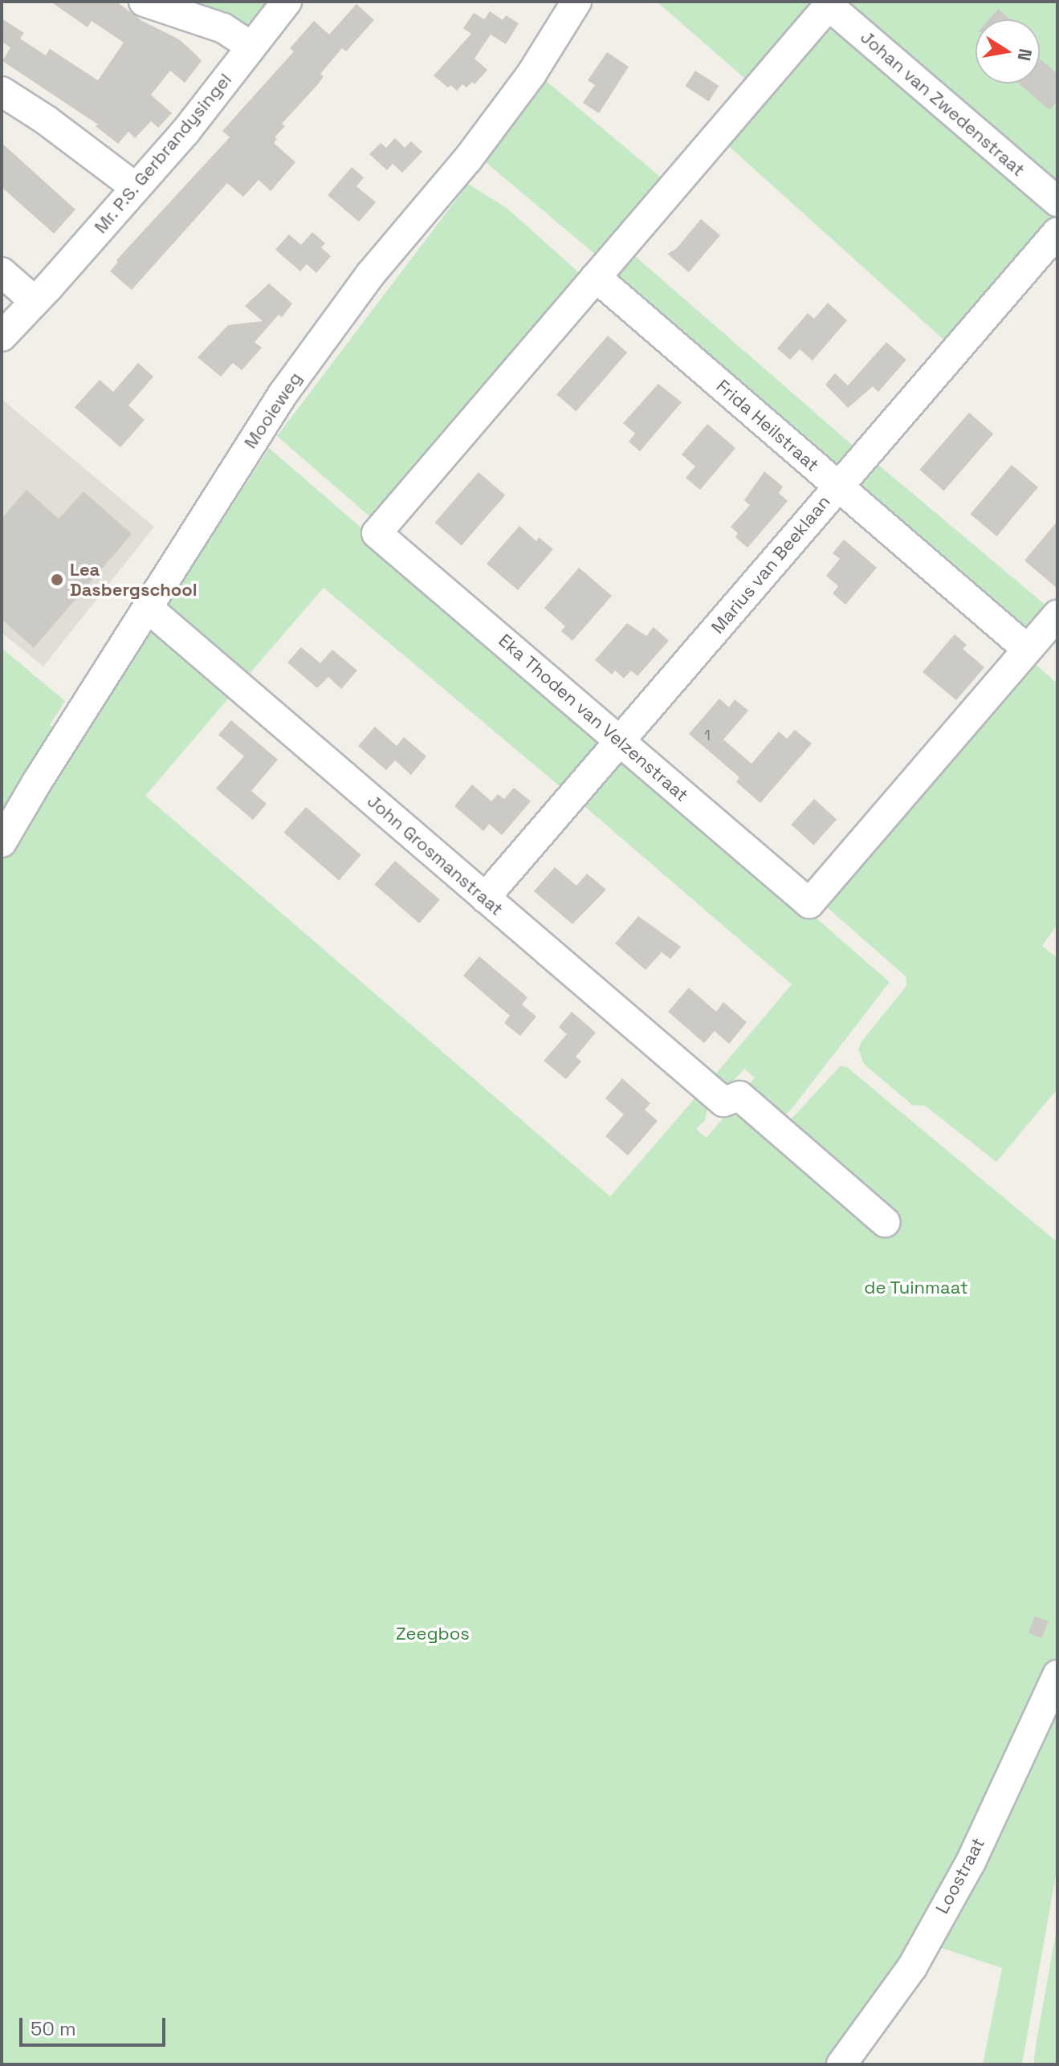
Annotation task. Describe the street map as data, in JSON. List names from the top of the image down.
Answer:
{
  "streets": {
    "street": [
      "Johan van Zwedenstraat",
      "Mr. P.S. Gerbrandysingel",
      "Mooieweg",
      "Frida Heilstraat",
      "Marius van Beeklaan",
      "Eka Thoden van Velzenstraat",
      "John Grosmanstraat",
      "Loostraat"
    ]
  },
  "crossings": [
    ["Johan van Zwedenstraat", "Frida Heilstraat"],
    ["Johan van Zwedenstraat", "Eka Thoden van Velzenstraat"],
    ["Mooieweg", "John Grosmanstraat"],
    ["Frida Heilstraat", "Marius van Beeklaan"],
    ["Frida Heilstraat", "Eka Thoden van Velzenstraat"],
    ["Marius van Beeklaan", "Eka Thoden van Velzenstraat"],
    ["Marius van Beeklaan", "John Grosmanstraat"]
  ],
  "parks": ["de Tuinmaat", "Zeegbos"],
  "places": ["Lea Dasbergschool"],
  "house_numbers": ["1"],
  "scale_bar": "50 m",
  "north": "right"
}
